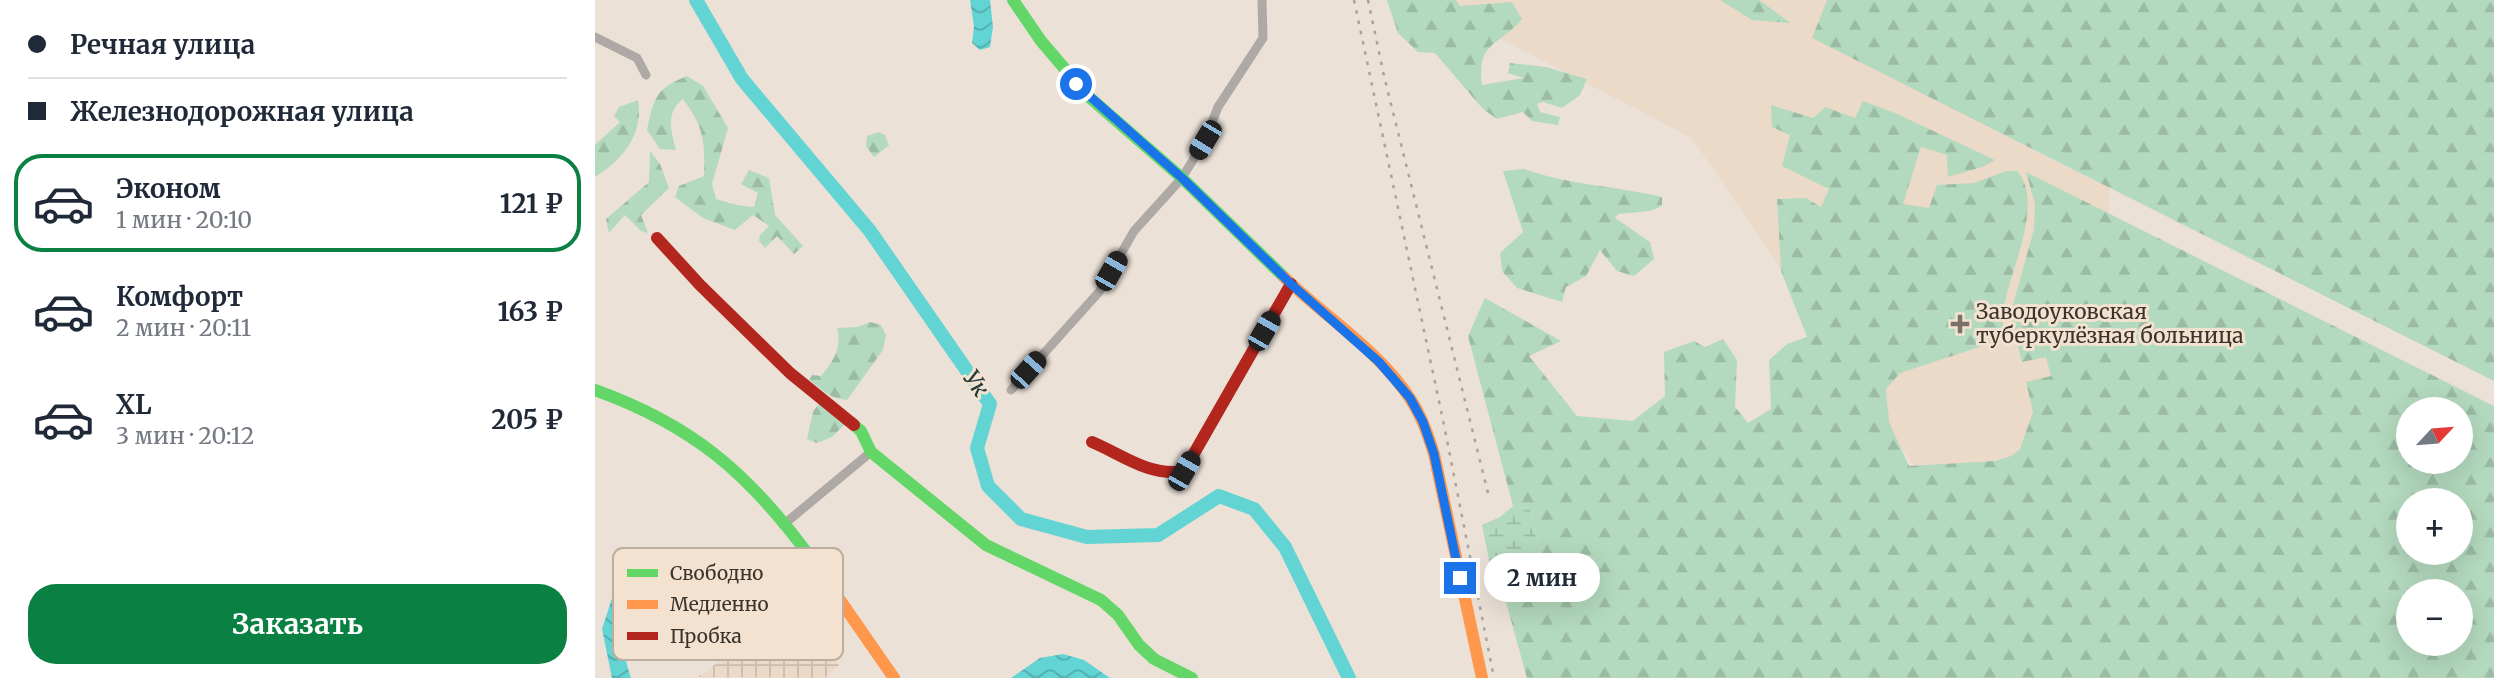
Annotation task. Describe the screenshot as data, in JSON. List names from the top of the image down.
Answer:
{
  "water": ["Ук"],
  "places": {
    "health": ["Заводоуковская туберкулёзная больница"]
  },
  "legend": ["Свободно", "Медленно", "Пробка"],
  "north": "top right",
  "page": {
    "banner": ["Речная улица", "Железнодорожная улица"],
    "list": [
      {
        "name": "Эконом",
        "note": "1 мин · 20:10",
        "value": "121 ₽"
      },
      {
        "name": "Комфорт",
        "note": "2 мин · 20:11",
        "value": "163 ₽"
      },
      {
        "name": "XL",
        "note": "3 мин · 20:12",
        "value": "205 ₽"
      }
    ],
    "map_buttons": ["+", "−"],
    "bubble": "2 мин",
    "buttons": "Заказать"
  }
}
